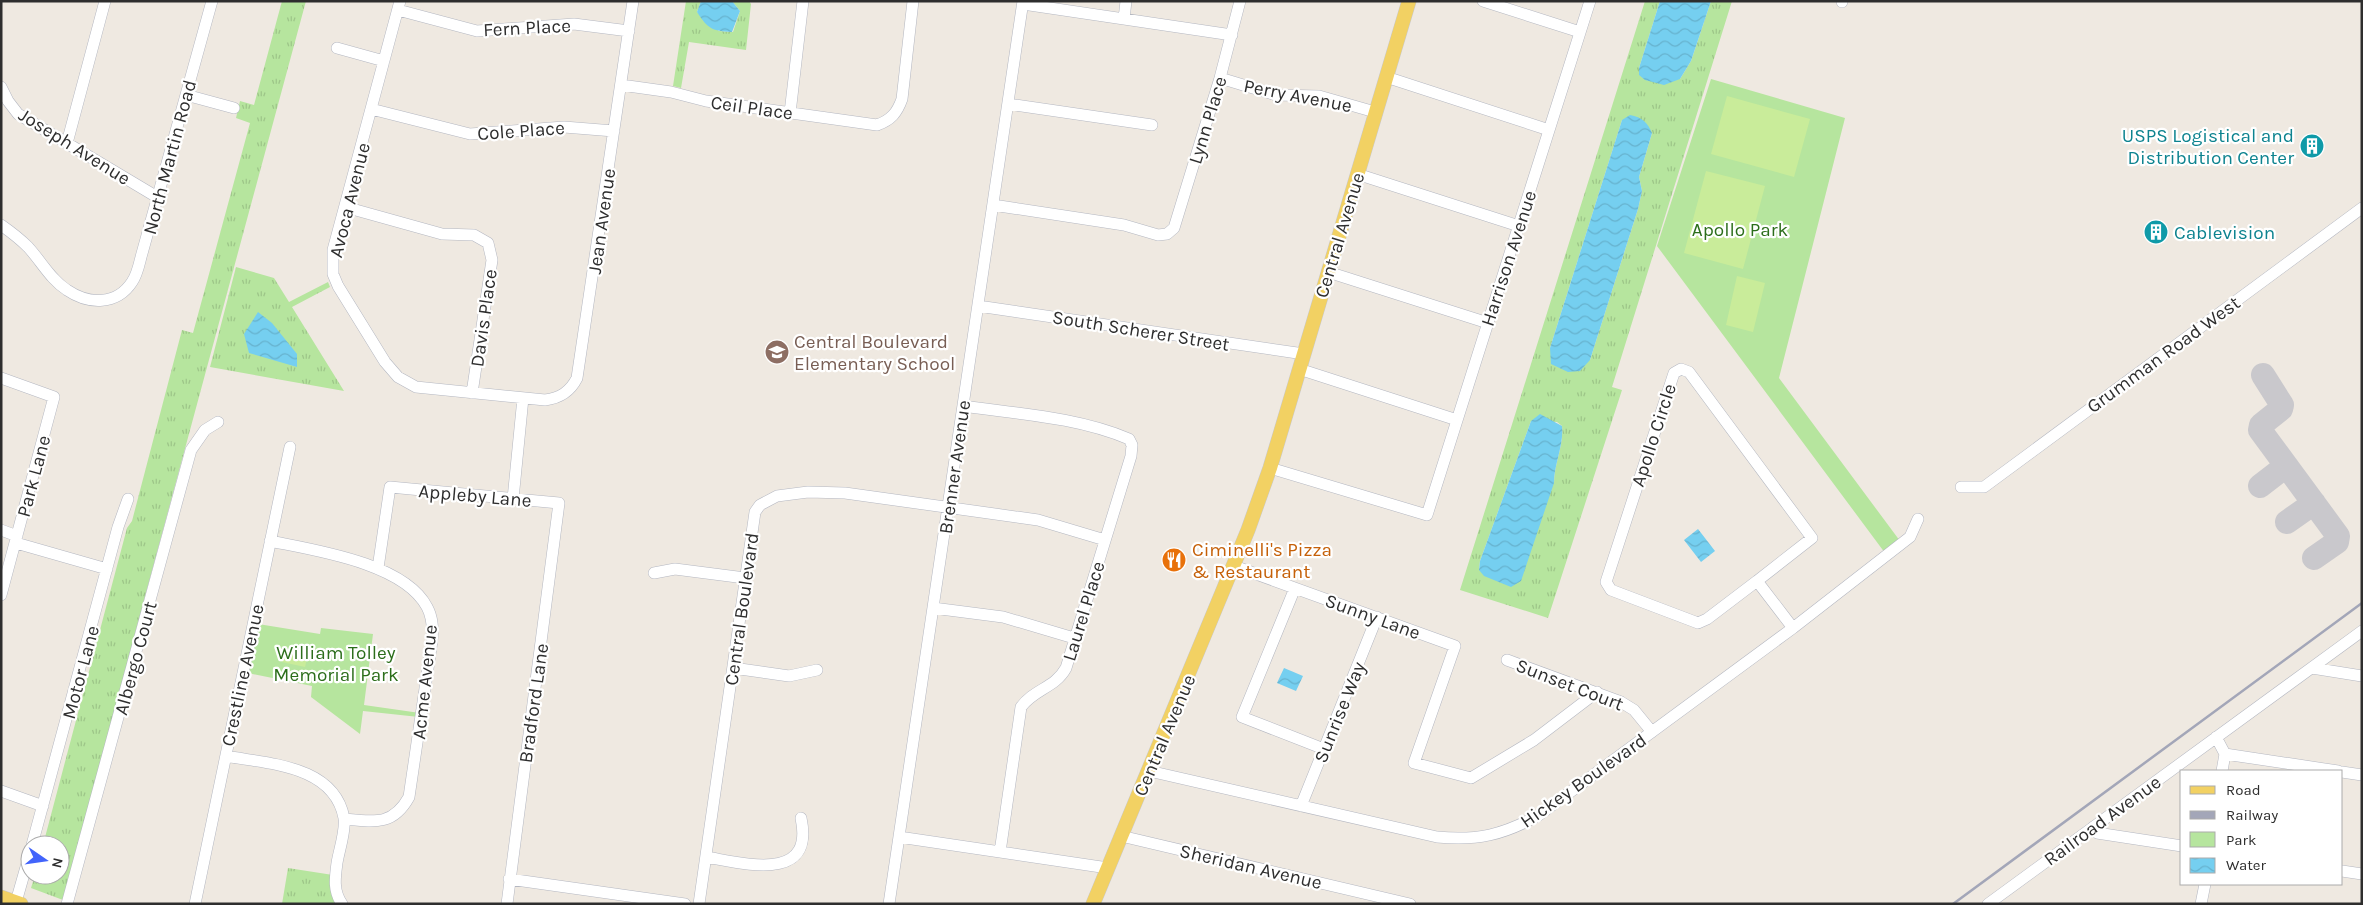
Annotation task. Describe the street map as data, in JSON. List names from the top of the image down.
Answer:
{
  "streets": {
    "main road": ["Central Avenue"],
    "street": [
      "Fern Place",
      "Perry Avenue",
      "Ceil Place",
      "Lynn Place",
      "Cole Place",
      "Joseph Avenue",
      "North Martin Road",
      "Avoca Avenue",
      "Jean Avenue",
      "Harrison Avenue",
      "Davis Place",
      "South Scherer Street",
      "Grumman Road West",
      "Apollo Circle",
      "Brenner Avenue",
      "Park Lane",
      "Appleby Lane",
      "Central Boulevard",
      "Laurel Place",
      "Sunny Lane",
      "Albergo Court",
      "Motor Lane",
      "Crestline Avenue",
      "Acme Avenue",
      "Sunset Court",
      "Bradford Lane",
      "Sunrise Way",
      "Hickey Boulevard",
      "Railroad Avenue",
      "Sheridan Avenue"
    ]
  },
  "crossings": [
    ["Fern Place", "Avoca Avenue"],
    ["Fern Place", "Jean Avenue"],
    ["Perry Avenue", "Lynn Place"],
    ["Perry Avenue", "Central Avenue"],
    ["Ceil Place", "Jean Avenue"],
    ["Lynn Place", "Brenner Avenue"],
    ["Cole Place", "Avoca Avenue"],
    ["Cole Place", "Jean Avenue"],
    ["Joseph Avenue", "North Martin Road"],
    ["Avoca Avenue", "Jean Avenue"],
    ["Avoca Avenue", "Davis Place"],
    ["Central Avenue", "Harrison Avenue"],
    ["Central Avenue", "South Scherer Street"],
    ["Central Avenue", "Sunny Lane"],
    ["Central Avenue", "Hickey Boulevard"],
    ["Central Avenue", "Sheridan Avenue"],
    ["South Scherer Street", "Brenner Avenue"],
    ["Brenner Avenue", "Central Boulevard"],
    ["Brenner Avenue", "Laurel Place"],
    ["Appleby Lane", "Acme Avenue"],
    ["Appleby Lane", "Bradford Lane"],
    ["Central Boulevard", "Laurel Place"],
    ["Sunny Lane", "Sunset Court"],
    ["Sunny Lane", "Sunrise Way"],
    ["Crestline Avenue", "Acme Avenue"],
    ["Sunset Court", "Hickey Boulevard"],
    ["Sunrise Way", "Hickey Boulevard"]
  ],
  "parks": ["Apollo Park", "William Tolley Memorial Park"],
  "places": {
    "building": ["USPS Logistical and Distribution Center", "Cablevision"],
    "school or university": ["Central Boulevard Elementary School"],
    "restaurant": ["Ciminelli's Pizza & Restaurant"]
  },
  "legend": [
    "Road",
    "Railway",
    "Park",
    "Water"
  ],
  "north": "right"
}
